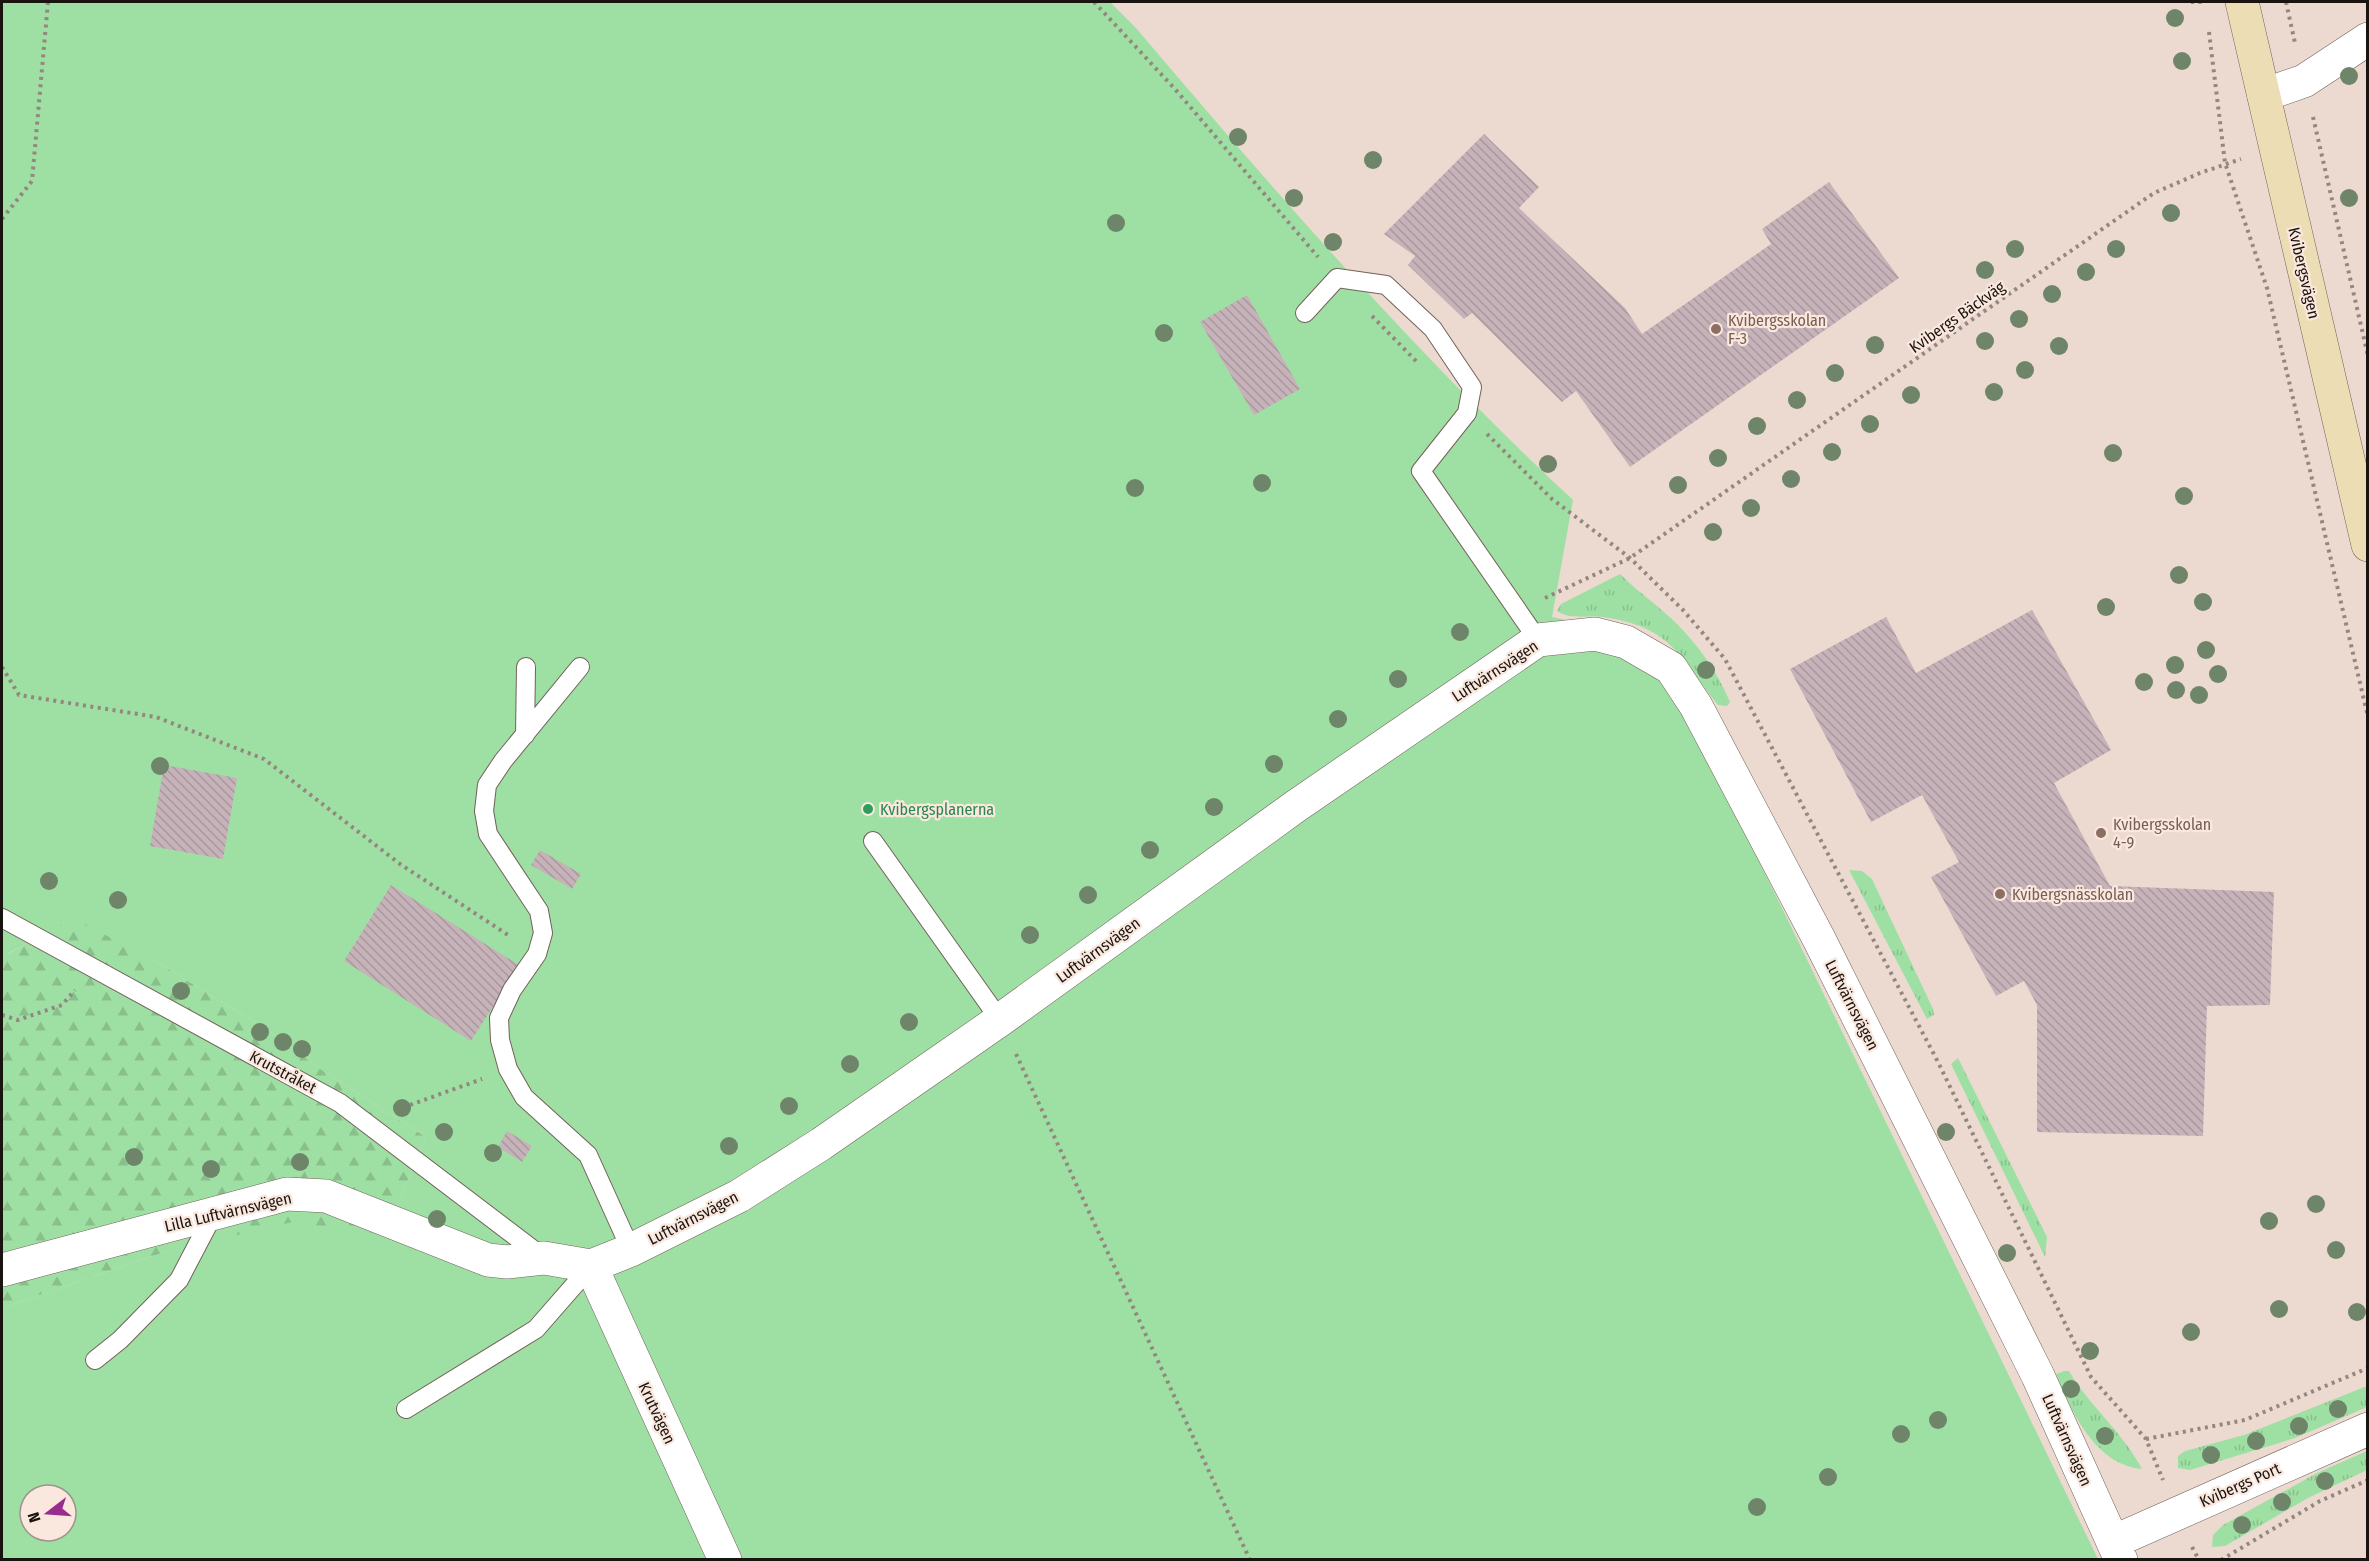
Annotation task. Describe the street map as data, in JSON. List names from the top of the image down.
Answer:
{
  "streets": {
    "street": [
      "Kvibergsvägen",
      "Luftvärnsvägen",
      "Lilla Luftvärnsvägen",
      "Krutvägen",
      "Kvibergs Port"
    ],
    "lane": ["Krutstråket"],
    "path": ["Kvibergs Bäckväg"]
  },
  "crossings": [
    ["Kvibergsvägen", "Kvibergs Bäckväg"],
    ["Luftvärnsvägen", "Lilla Luftvärnsvägen"],
    ["Luftvärnsvägen", "Krutvägen"],
    ["Luftvärnsvägen", "Kvibergs Port"],
    ["Krutstråket", "Lilla Luftvärnsvägen"],
    ["Lilla Luftvärnsvägen", "Krutvägen"]
  ],
  "places": [
    "Kvibergsskolan F-3",
    "Kvibergsplanerna",
    "Kvibergsskolan 4-9",
    "Kvibergsnässkolan"
  ],
  "north": "left"
}
